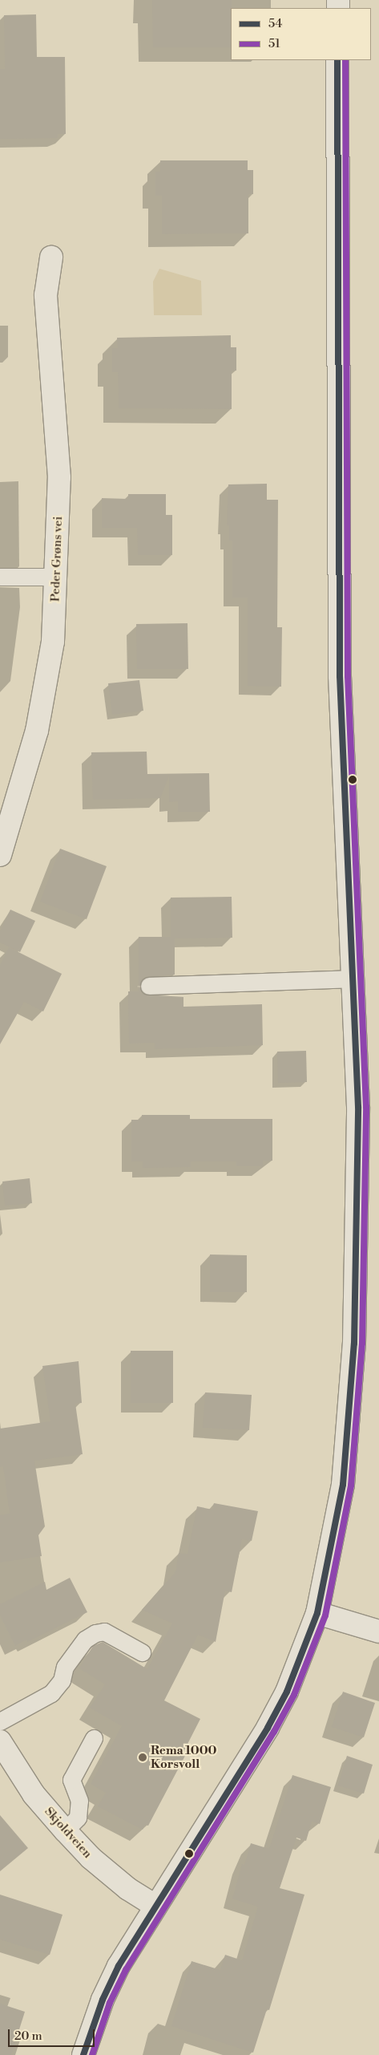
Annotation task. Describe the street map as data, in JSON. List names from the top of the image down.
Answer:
{
  "streets": {
    "main road": ["Peder Grøns vei", "Skjoldveien"]
  },
  "places": ["Rema 1000 Korsvoll"],
  "lines": ["transit line 54", "transit line 51"],
  "legend": ["54", "51"],
  "scale_bar": "20 m"
}
